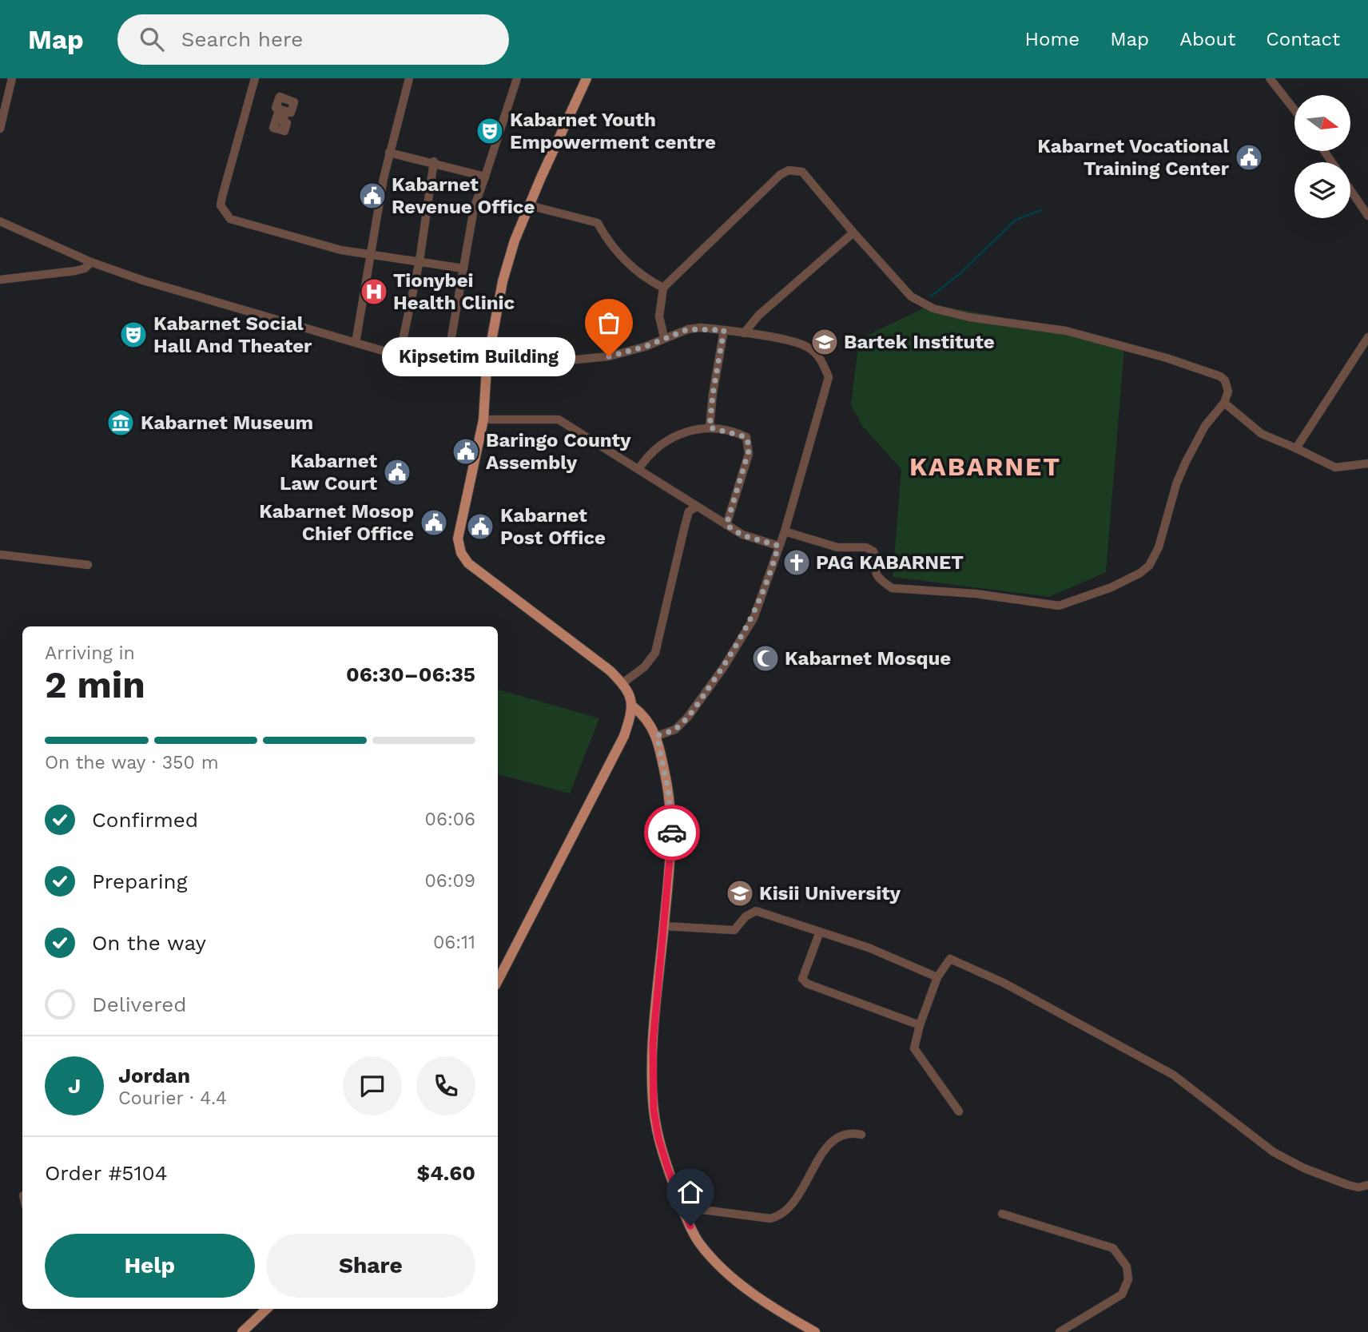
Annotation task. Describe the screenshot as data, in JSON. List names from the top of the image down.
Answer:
{
  "districts": ["KABARNET"],
  "places": {
    "theatre": ["Kabarnet Youth Empowerment centre", "Kabarnet Social Hall And Theater"],
    "public building": [
      "Kabarnet Vocational Training Center",
      "Kabarnet Revenue Office",
      "Baringo County Assembly",
      "Kabarnet Law Court",
      "Kabarnet Mosop Chief Office",
      "Kabarnet Post Office"
    ],
    "hospital": ["Tionybei Health Clinic"],
    "school or university": ["Bartek Institute", "Kisii University"],
    "other": ["Kipsetim Building"],
    "museum": ["Kabarnet Museum"],
    "church": ["PAG KABARNET"],
    "mosque": ["Kabarnet Mosque"]
  },
  "north": "right",
  "page": {
    "header": "Map",
    "search": "Search here",
    "nav": [
      "Home",
      "Map",
      "About",
      "Contact"
    ],
    "bubble": "Kipsetim Building",
    "heading": ["2 min", "Arriving in", "06:30–06:35"],
    "panel": [
      "Jordan",
      "Courier · 4.4",
      "Order #5104",
      "$4.60"
    ],
    "bar": "On the way · 350 m",
    "list": [
      ["Confirmed", "06:06"],
      ["Preparing", "06:09"],
      ["On the way", "06:11"],
      "Delivered"
    ],
    "round": "J",
    "buttons": ["Help", "Share"]
  }
}
